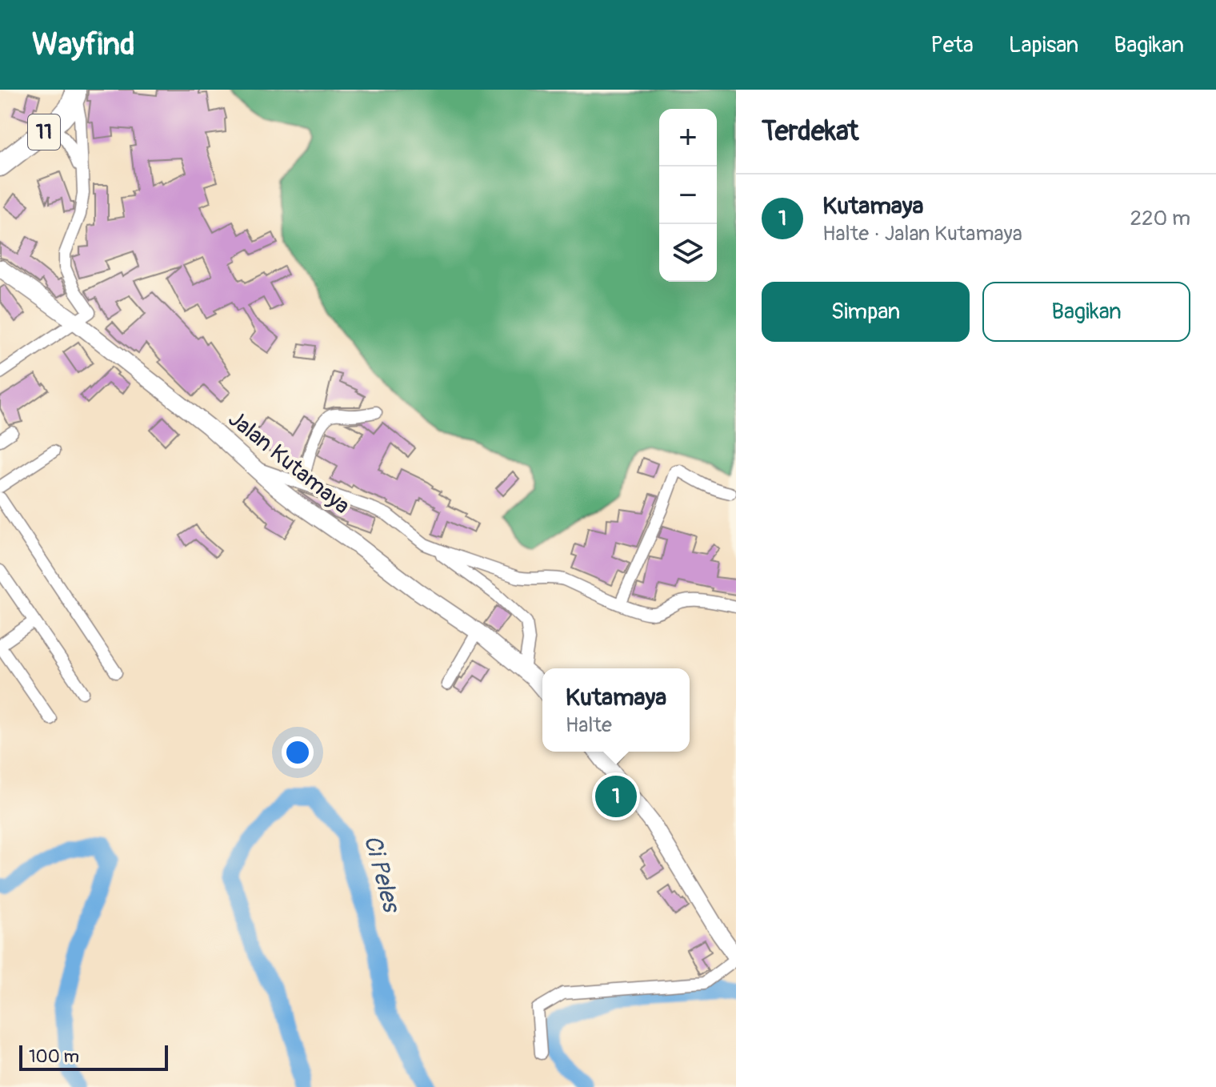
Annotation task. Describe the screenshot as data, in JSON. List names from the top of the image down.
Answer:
{
  "streets": {
    "highway": ["11"],
    "main road": ["Jalan Kutamaya"]
  },
  "water": ["Ci Peles"],
  "scale_bar": "100 m",
  "page": {
    "header": "Wayfind",
    "nav": ["Peta", "Lapisan", "Bagikan"],
    "heading": "Terdekat",
    "map_buttons": ["+", "−"],
    "list": [
      {
        "mark": "1",
        "name": "Kutamaya",
        "note": "Halte · Jalan Kutamaya",
        "value": "220 m"
      }
    ],
    "buttons": ["Simpan", "Bagikan"],
    "popup": ["Kutamaya", "Halte"],
    "pins": "1",
    "scale": "100 m"
  }
}
